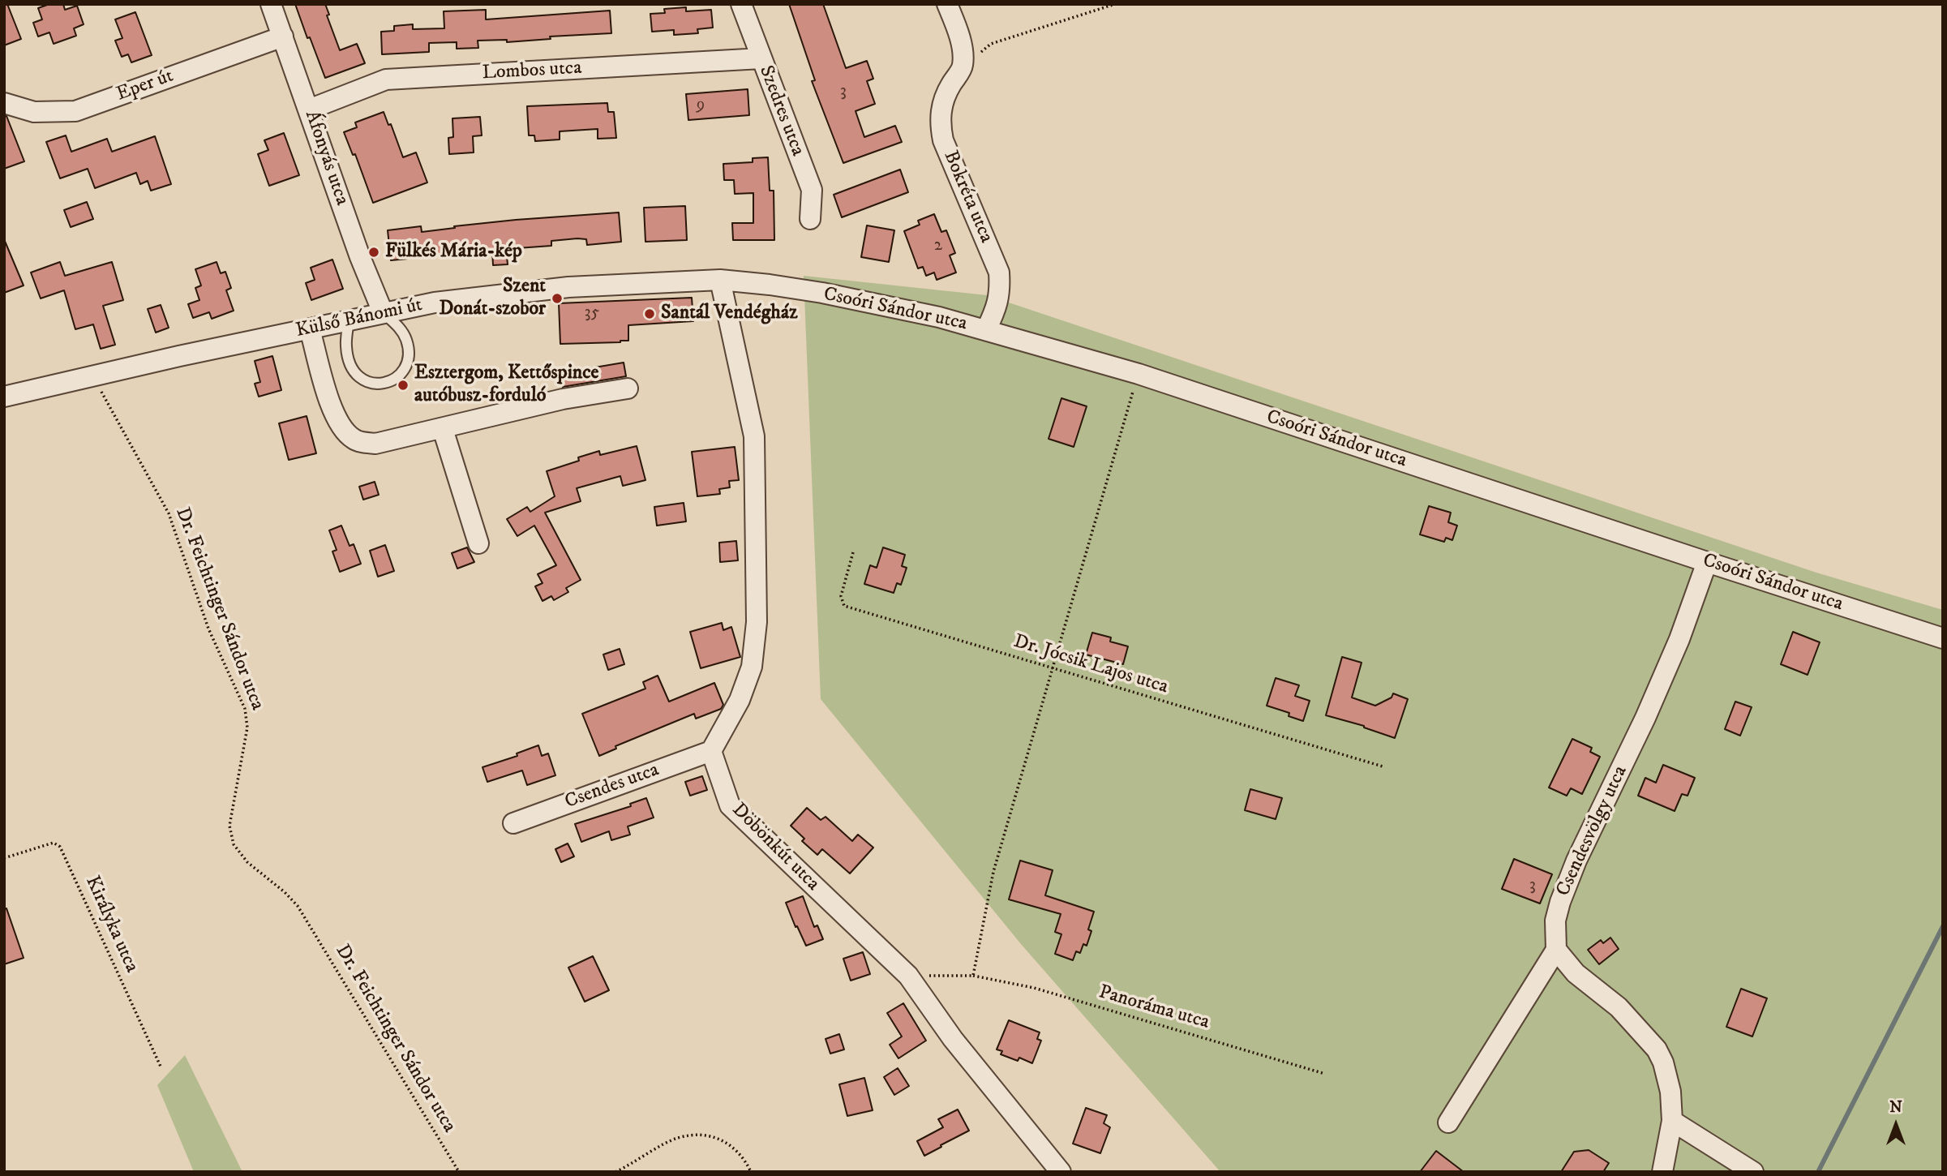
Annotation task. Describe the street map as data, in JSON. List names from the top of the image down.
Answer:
{
  "streets": {
    "street": [
      "Lombos utca",
      "Eper út",
      "Szedres utca",
      "Áfonyás utca",
      "Bokréta utca",
      "Csoóri Sándor utca",
      "Külső Bánomi út",
      "Csendes utca",
      "Csendesvölgy utca",
      "Döbönkút utca"
    ],
    "path": [
      "Dr. Feichtinger Sándor utca",
      "Dr. Jócsik Lajos utca",
      "Királyka utca",
      "Panoráma utca"
    ]
  },
  "crossings": [
    ["Lombos utca", "Szedres utca"],
    ["Lombos utca", "Áfonyás utca"],
    ["Eper út", "Áfonyás utca"],
    ["Áfonyás utca", "Külső Bánomi út"],
    ["Bokréta utca", "Csoóri Sándor utca"],
    ["Csoóri Sándor utca", "Külső Bánomi út"],
    ["Csoóri Sándor utca", "Csendesvölgy utca"],
    ["Külső Bánomi út", "Dr. Feichtinger Sándor utca"],
    ["Csendes utca", "Döbönkút utca"],
    ["Döbönkút utca", "Panoráma utca"]
  ],
  "places": [
    "Fülkés Mária-kép",
    "Szent Donát-szobor",
    "Santál Vendégház",
    "Esztergom, Kettőspince autóbusz-forduló"
  ],
  "house_numbers": [
    "3",
    "9",
    "2",
    "35",
    "3"
  ],
  "north": "top"
}
